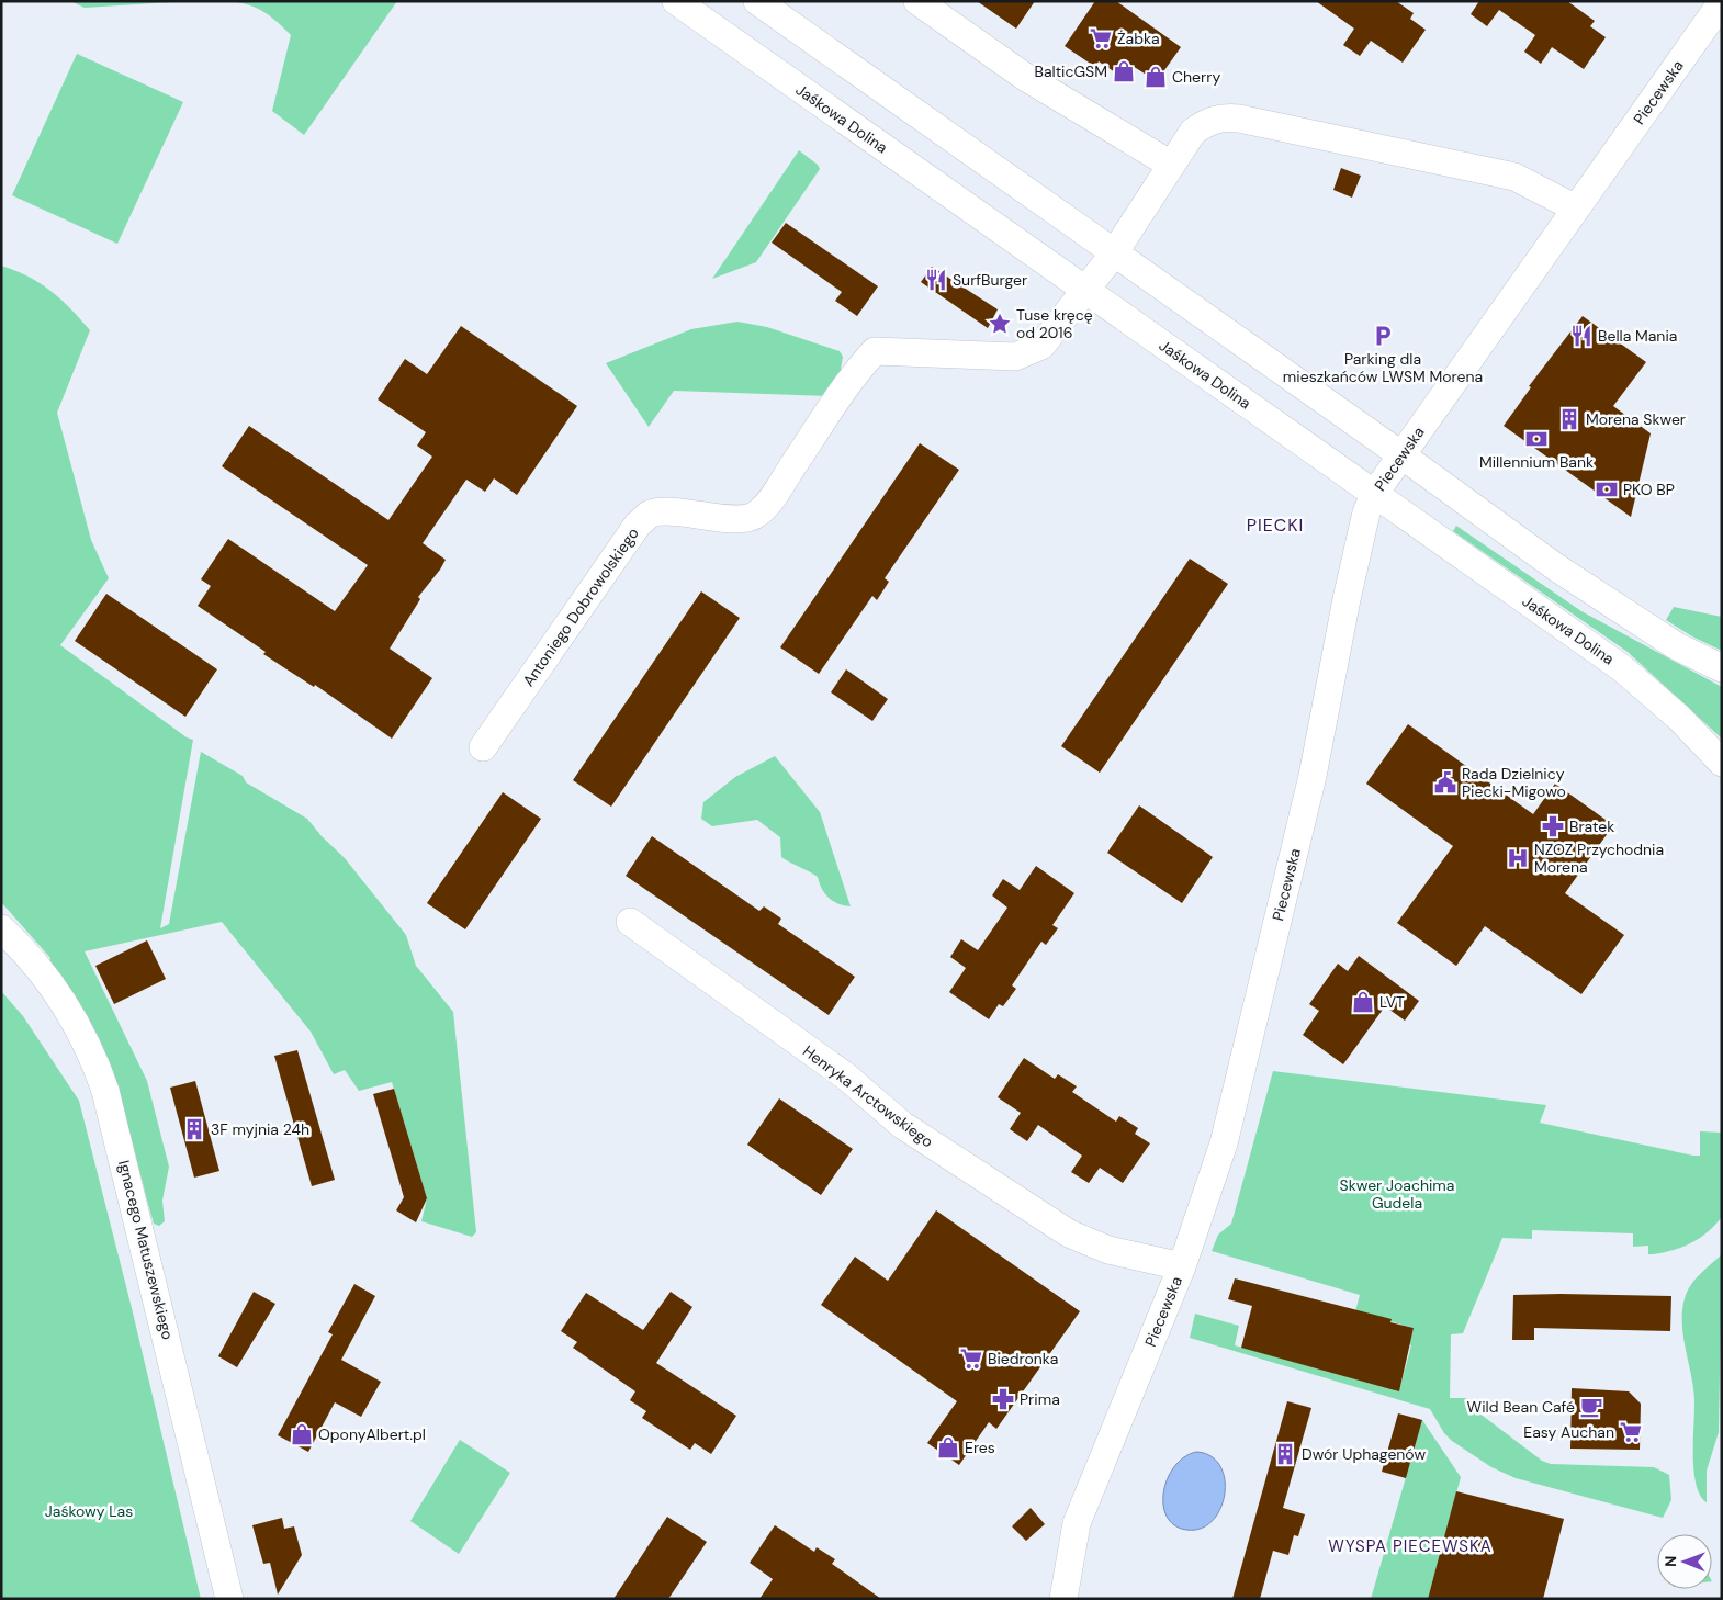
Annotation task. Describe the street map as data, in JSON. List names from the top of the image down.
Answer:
{
  "streets": {
    "street": [
      "Piecewska",
      "Jaśkowa Dolina",
      "Antoniego Dobrowolskiego",
      "Henryka Arctowskiego",
      "Ignacego Matuszewskiego"
    ]
  },
  "crossings": [
    ["Piecewska", "Jaśkowa Dolina"],
    ["Piecewska", "Henryka Arctowskiego"],
    ["Jaśkowa Dolina", "Antoniego Dobrowolskiego"]
  ],
  "districts": ["PIECKI", "WYSPA PIECEWSKA"],
  "parks": ["Skwer Joachima Gudela", "Jaśkowy Las"],
  "places": {
    "supermarket": ["Żabka", "Biedronka", "Easy Auchan"],
    "shop": [
      "BalticGSM",
      "Cherry",
      "LVT",
      "OponyAlbert.pl",
      "Eres"
    ],
    "restaurant": ["SurfBurger", "Bella Mania"],
    "place": ["Tuse kręcę od 2016"],
    "parking": ["Parking dla mieszkańców LWSM Morena"],
    "building": ["Morena Skwer", "3F myjnia 24h", "Dwór Uphagenów"],
    "bank": ["Millennium Bank", "PKO BP"],
    "public building": ["Rada Dzielnicy Piecki-Migowo"],
    "pharmacy": ["Bratek", "Prima"],
    "hospital": ["NZOZ Przychodnia Morena"],
    "cafe": ["Wild Bean Café"]
  },
  "north": "left"
}
